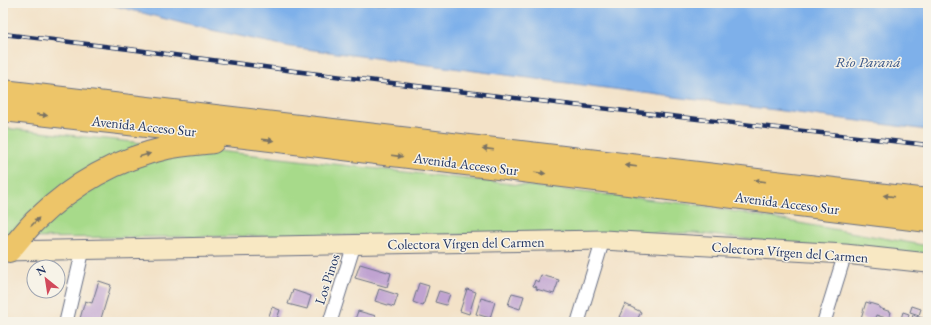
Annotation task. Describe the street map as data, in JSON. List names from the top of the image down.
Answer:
{
  "streets": {
    "highway": ["Avenida Acceso Sur"],
    "main road": ["Colectora Vírgen del Carmen"],
    "street": ["Los Pinos"]
  },
  "crossings": [
    ["Colectora Vírgen del Carmen", "Los Pinos"]
  ],
  "water": ["Río Paraná"],
  "north": "top left"
}
